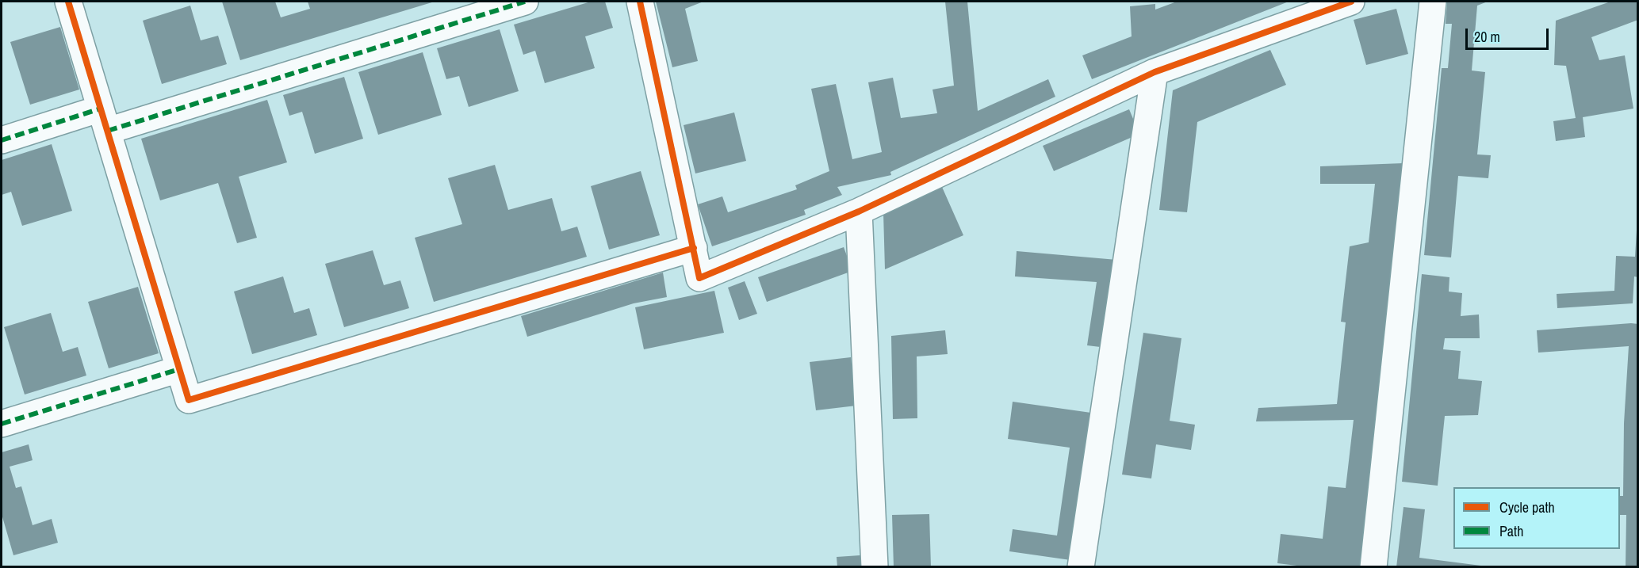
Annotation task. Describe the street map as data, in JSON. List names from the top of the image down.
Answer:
{
  "legend": ["Cycle path", "Path"],
  "scale_bar": "20 m"
}
